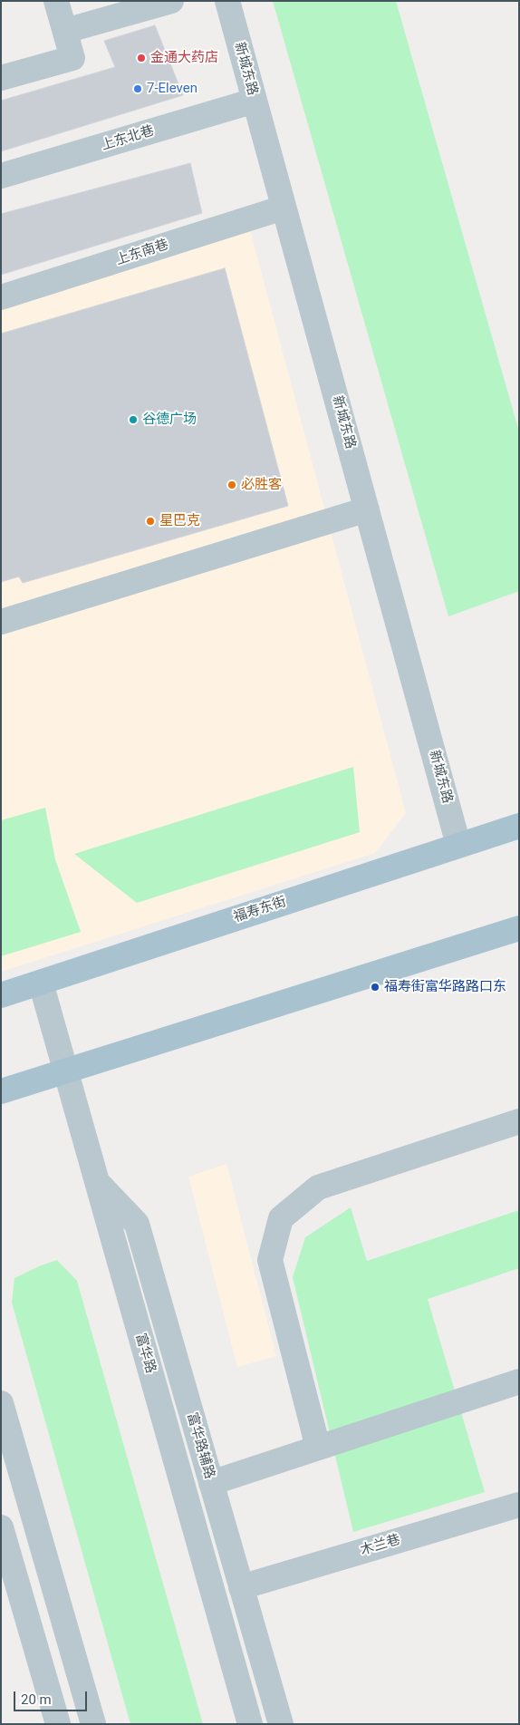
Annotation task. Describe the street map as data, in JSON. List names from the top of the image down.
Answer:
{
  "streets": {
    "main road": ["福寿东街"],
    "street": [
      "新城东路",
      "上东北巷",
      "上东南巷",
      "富华路",
      "富华路辅路",
      "木兰巷"
    ]
  },
  "crossings": [
    ["新城东路", "上东北巷"],
    ["新城东路", "上东南巷"],
    ["新城东路", "福寿东街"],
    ["福寿东街", "富华路"],
    ["富华路", "富华路辅路"],
    ["富华路辅路", "木兰巷"]
  ],
  "places": [
    "金通大药店",
    "7-Eleven",
    "谷德广场",
    "必胜客",
    "星巴克",
    "福寿街富华路路口东"
  ],
  "scale_bar": "20 m"
}
